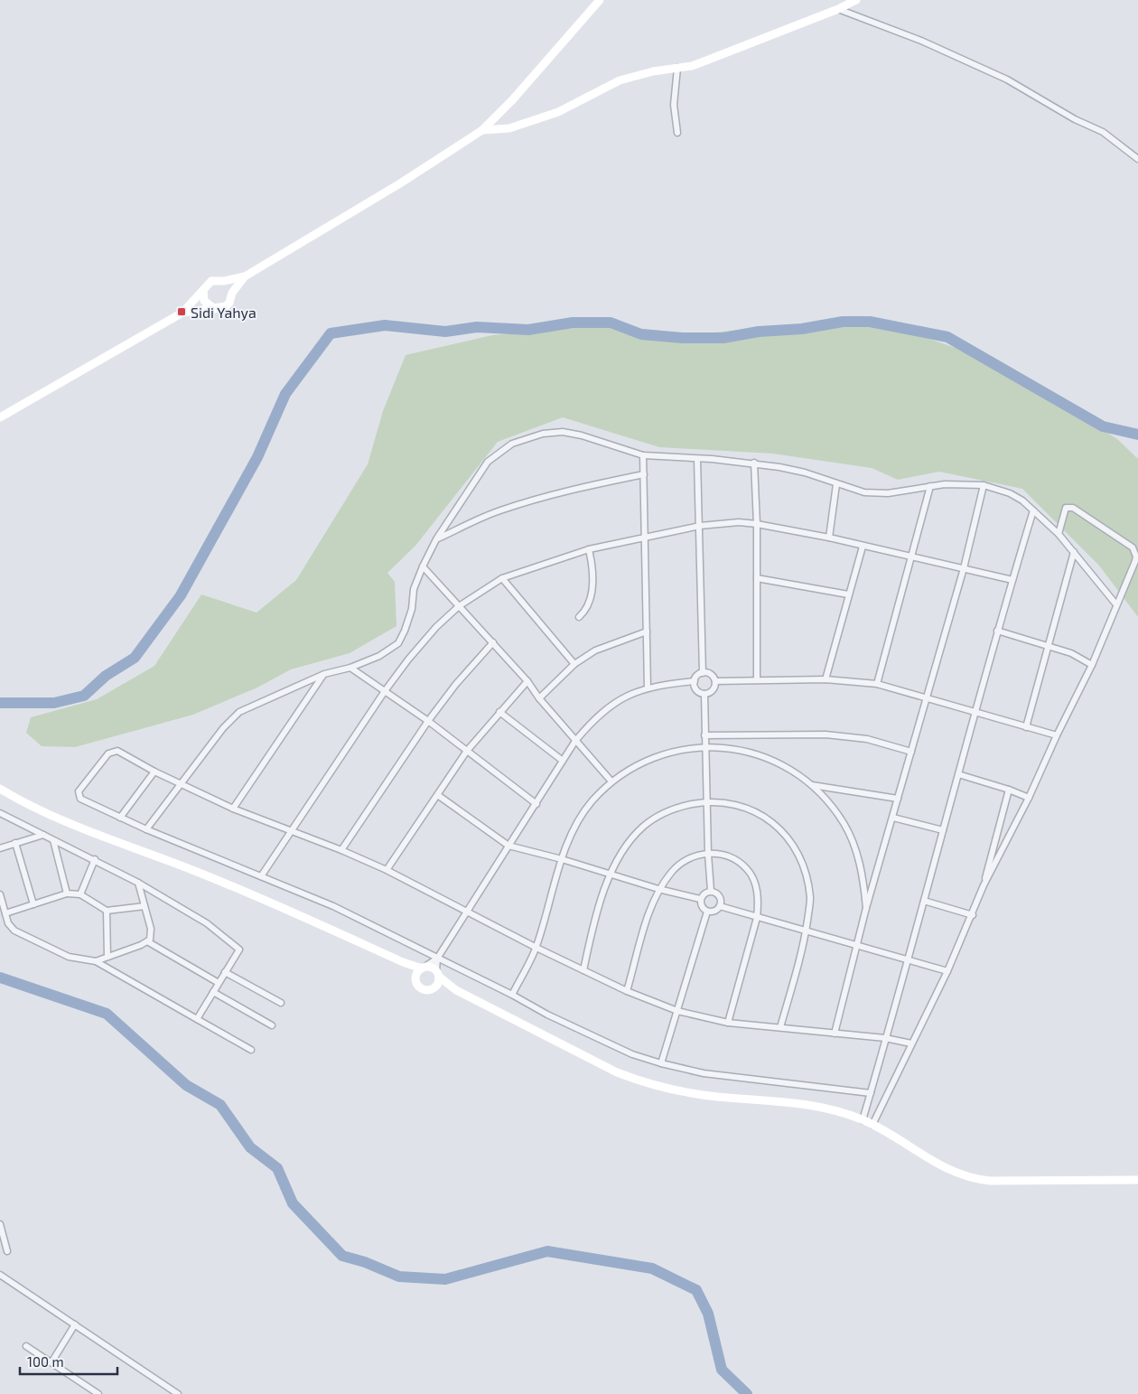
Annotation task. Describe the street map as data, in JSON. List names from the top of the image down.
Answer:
{
  "places": {
    "transit": ["Sidi Yahya"]
  },
  "scale_bar": "100 m"
}
